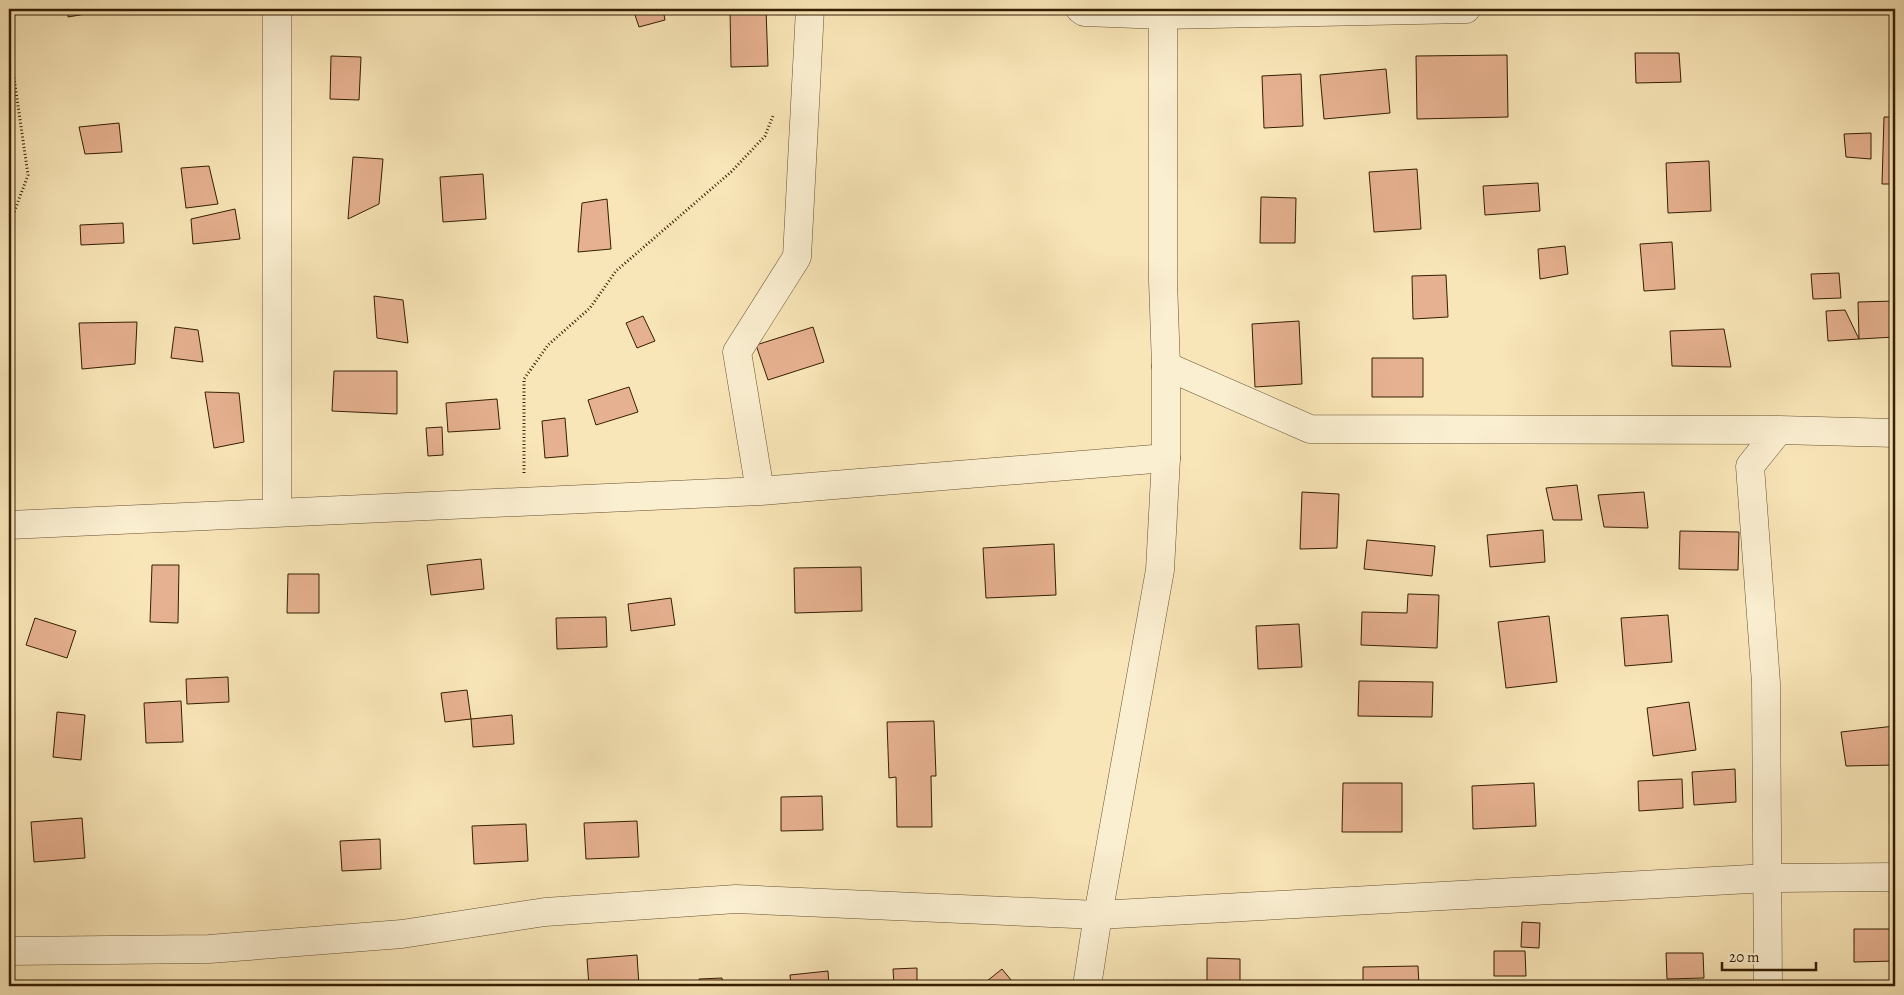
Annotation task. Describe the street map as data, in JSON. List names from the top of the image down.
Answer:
{
  "scale_bar": "20 m"
}
